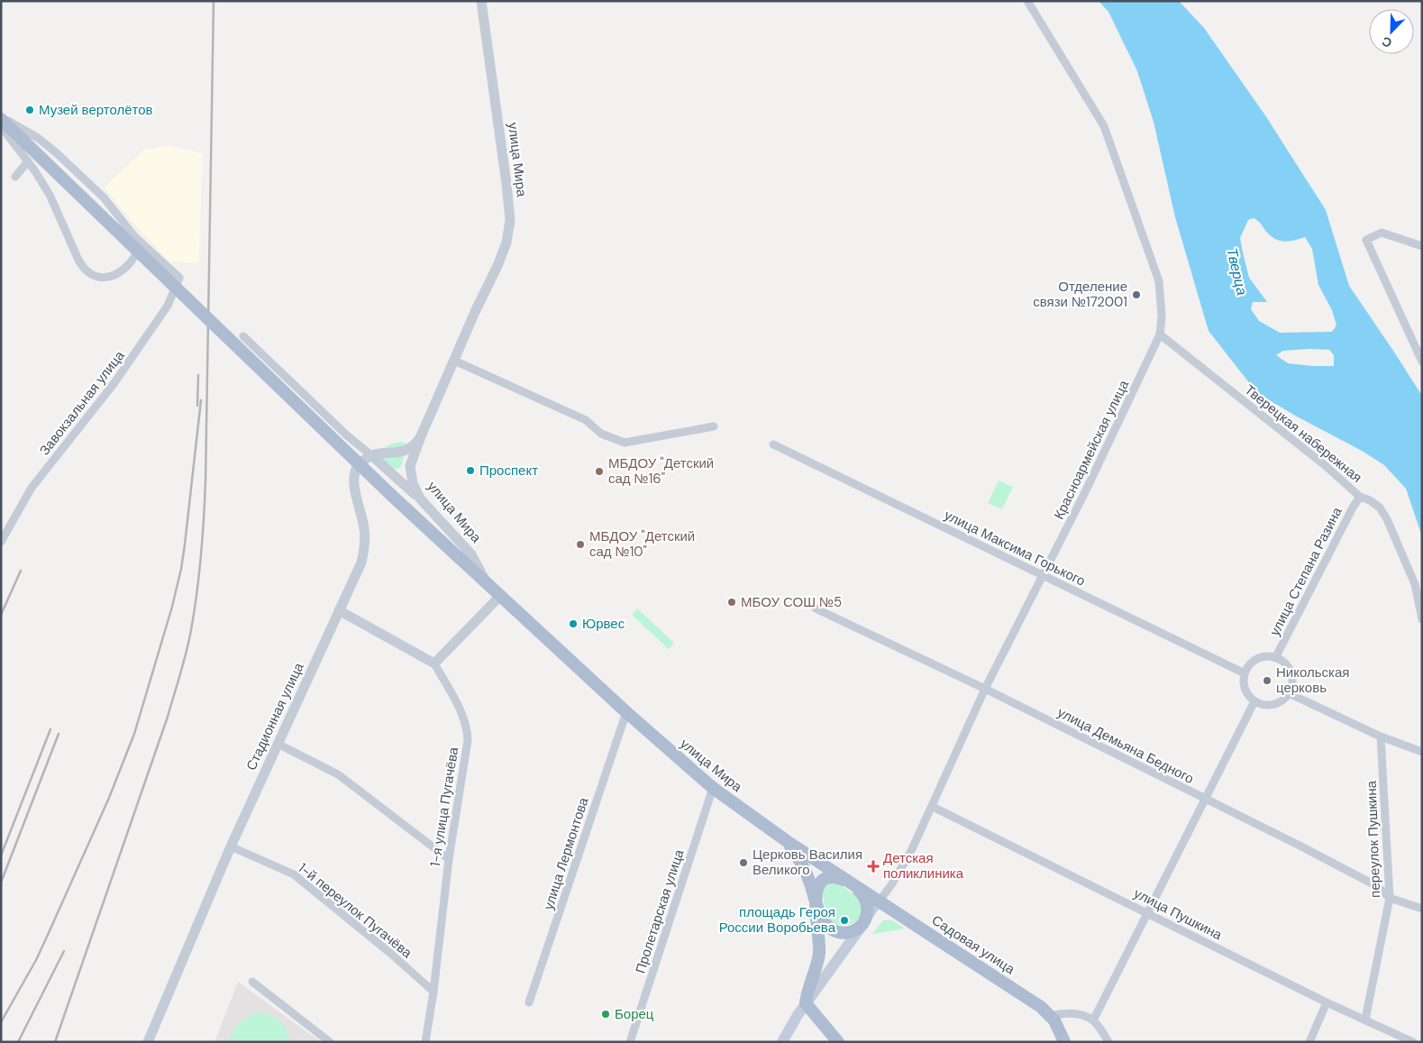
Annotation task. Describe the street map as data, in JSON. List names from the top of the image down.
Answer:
{
  "streets": {
    "main road": ["улица Мира", "Садовая улица"],
    "street": [
      "Завокзальная улица",
      "Тверецкая набережная",
      "Красноармейская улица",
      "улица Максима Горького",
      "улица Степана Разина",
      "Стадионная улица",
      "улица Демьяна Бедного",
      "1-я улица Пугачёва",
      "переулок Пушкина",
      "улица Лермонтова",
      "1-й переулок Пугачёва",
      "Пролетарская улица",
      "улица Пушкина"
    ]
  },
  "crossings": [
    ["улица Мира", "Красноармейская улица"],
    ["улица Мира", "улица Лермонтова"],
    ["улица Мира", "Пролетарская улица"],
    ["улица Мира", "Садовая улица"],
    ["Тверецкая набережная", "Красноармейская улица"],
    ["Тверецкая набережная", "улица Степана Разина"],
    ["Красноармейская улица", "улица Максима Горького"],
    ["Красноармейская улица", "улица Демьяна Бедного"],
    ["Красноармейская улица", "улица Пушкина"],
    ["Красноармейская улица", "Садовая улица"],
    ["улица Максима Горького", "улица Степана Разина"],
    ["Стадионная улица", "1-й переулок Пугачёва"],
    ["улица Демьяна Бедного", "переулок Пушкина"],
    ["1-я улица Пугачёва", "1-й переулок Пугачёва"],
    ["переулок Пушкина", "улица Пушкина"]
  ],
  "water": ["Тверца"],
  "places": {
    "other": [
      "Музей вертолётов",
      "Отделение связи №172001",
      "Проспект",
      "МБДОУ \"Детский сад №16\"",
      "МБДОУ \"Детский сад №10\"",
      "МБОУ СОШ №5",
      "Юрвес",
      "Никольская церковь",
      "Церковь Василия Великого",
      "площадь Героя России Воробьева",
      "Борец"
    ],
    "health": ["Детская поликлиника"]
  },
  "north": "bottom left"
}
